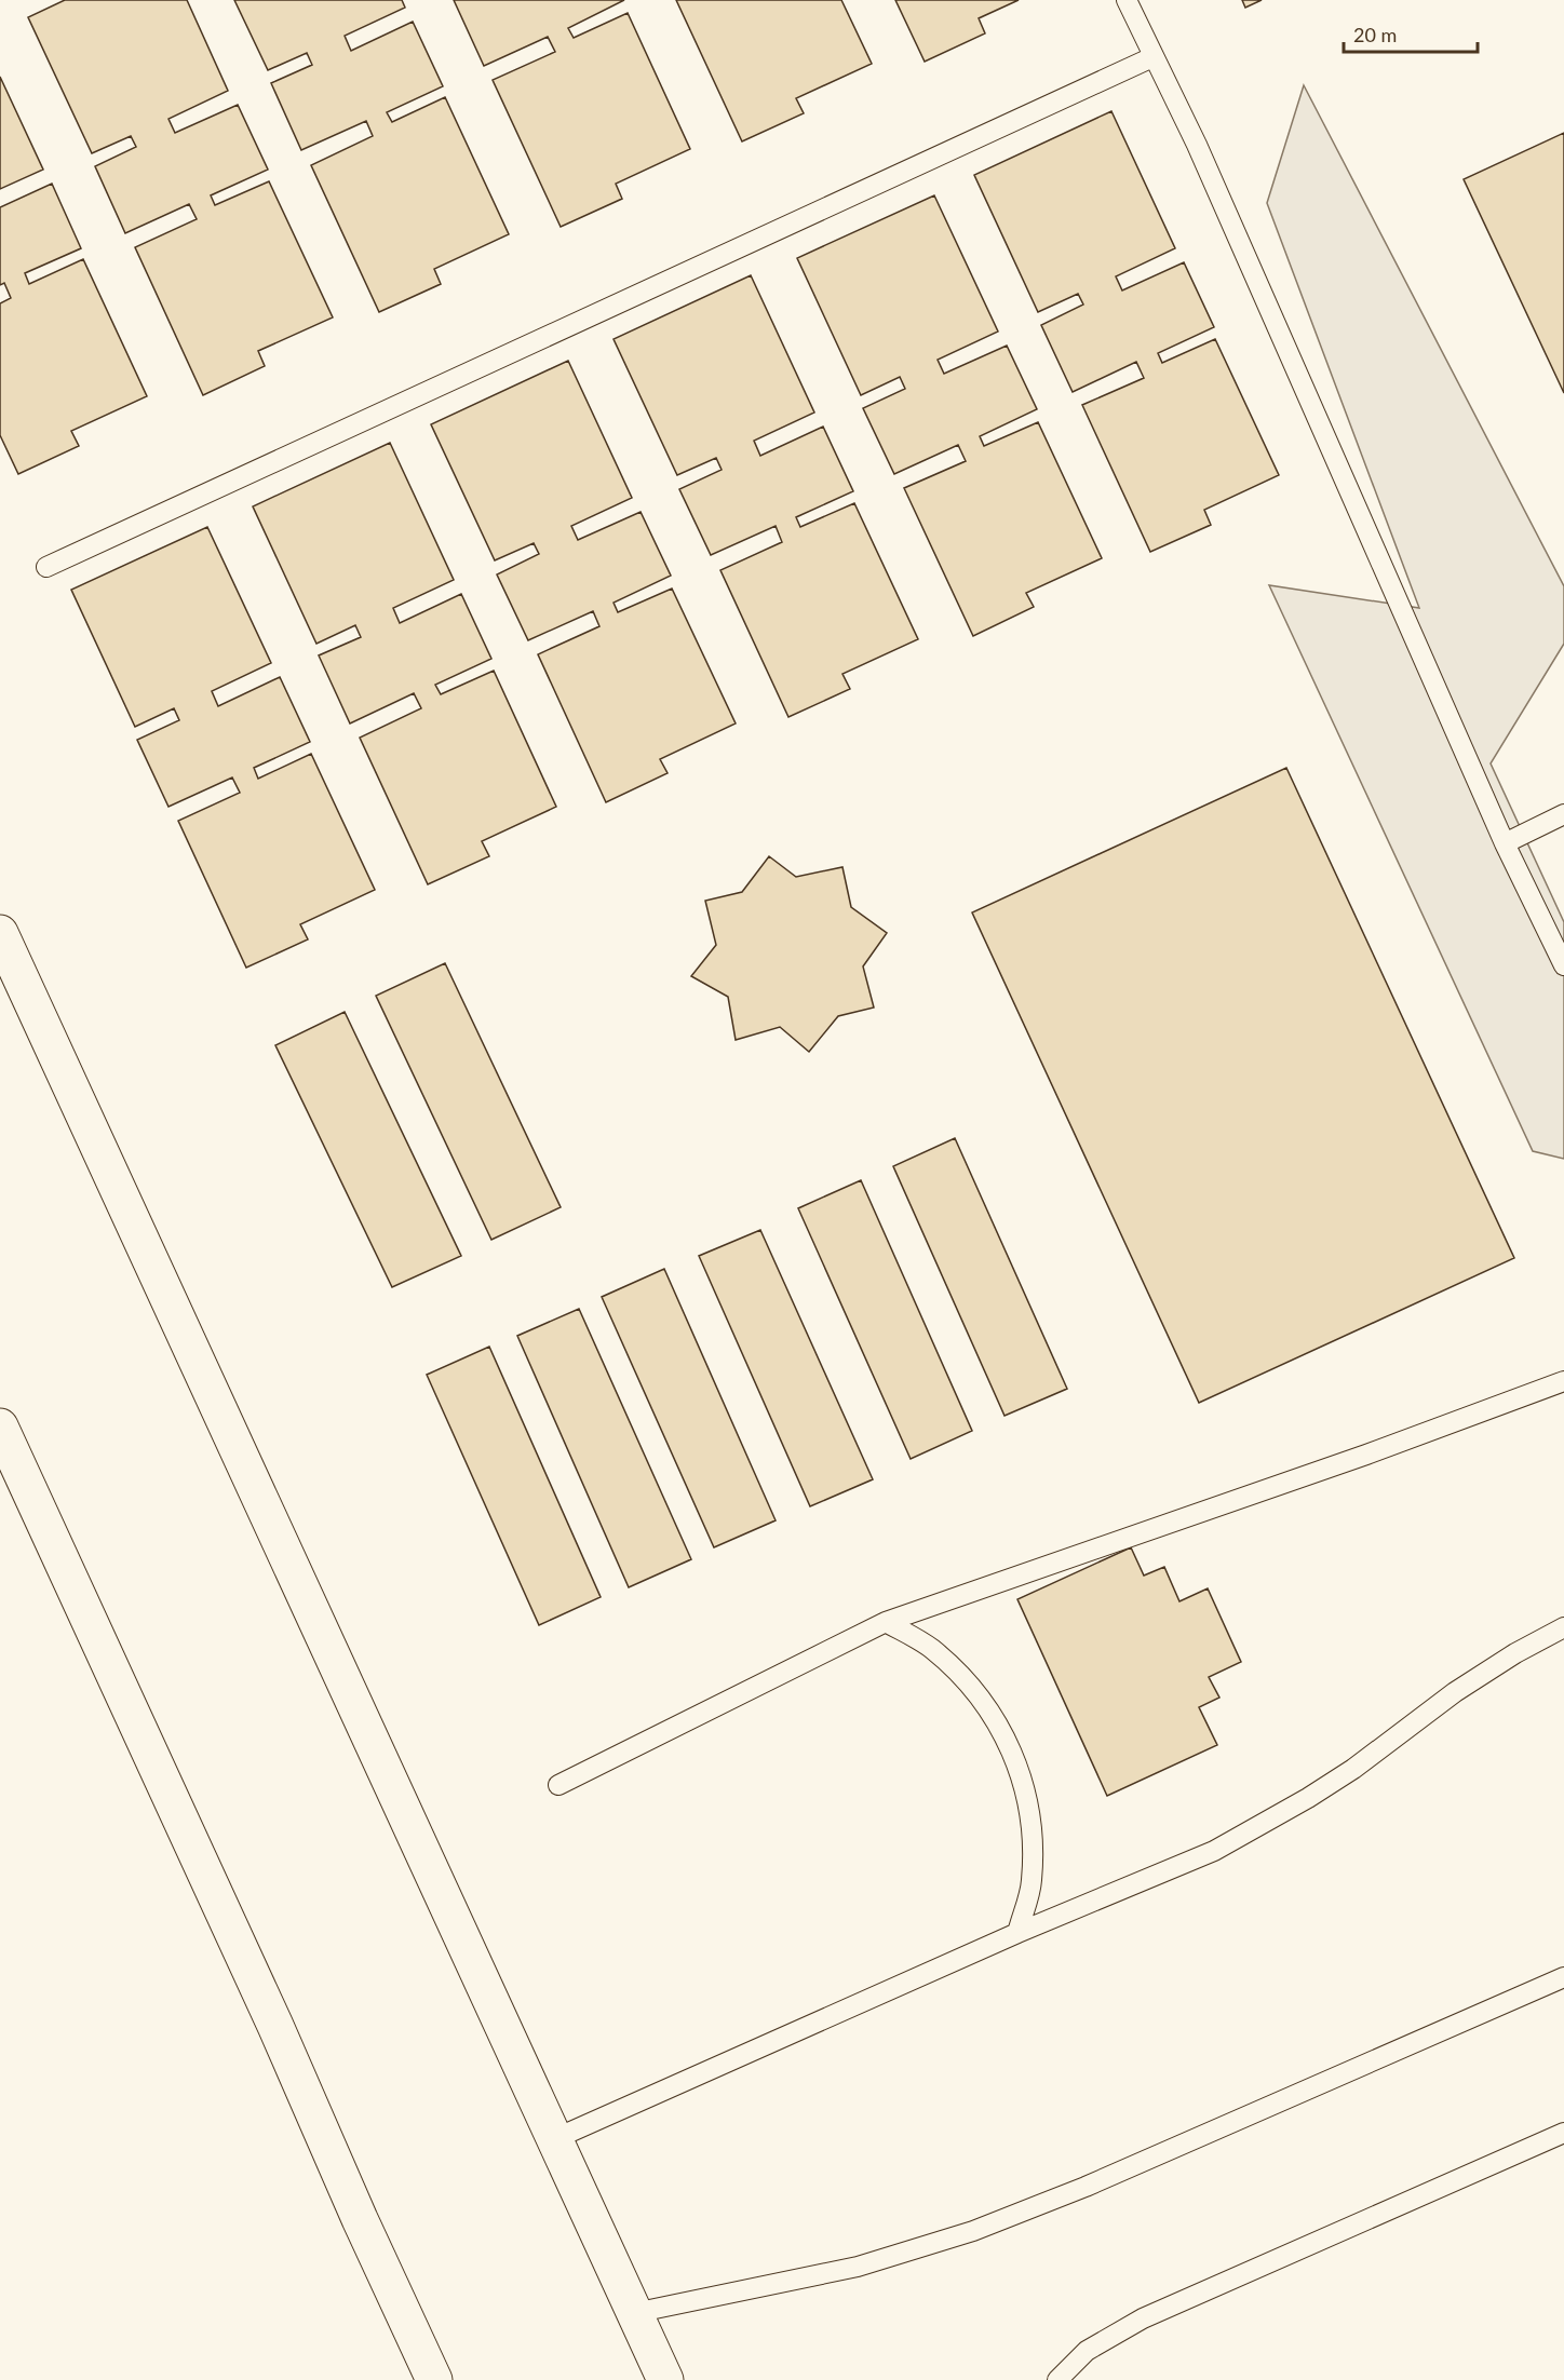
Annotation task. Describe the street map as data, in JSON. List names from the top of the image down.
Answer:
{
  "scale_bar": "20 m"
}
